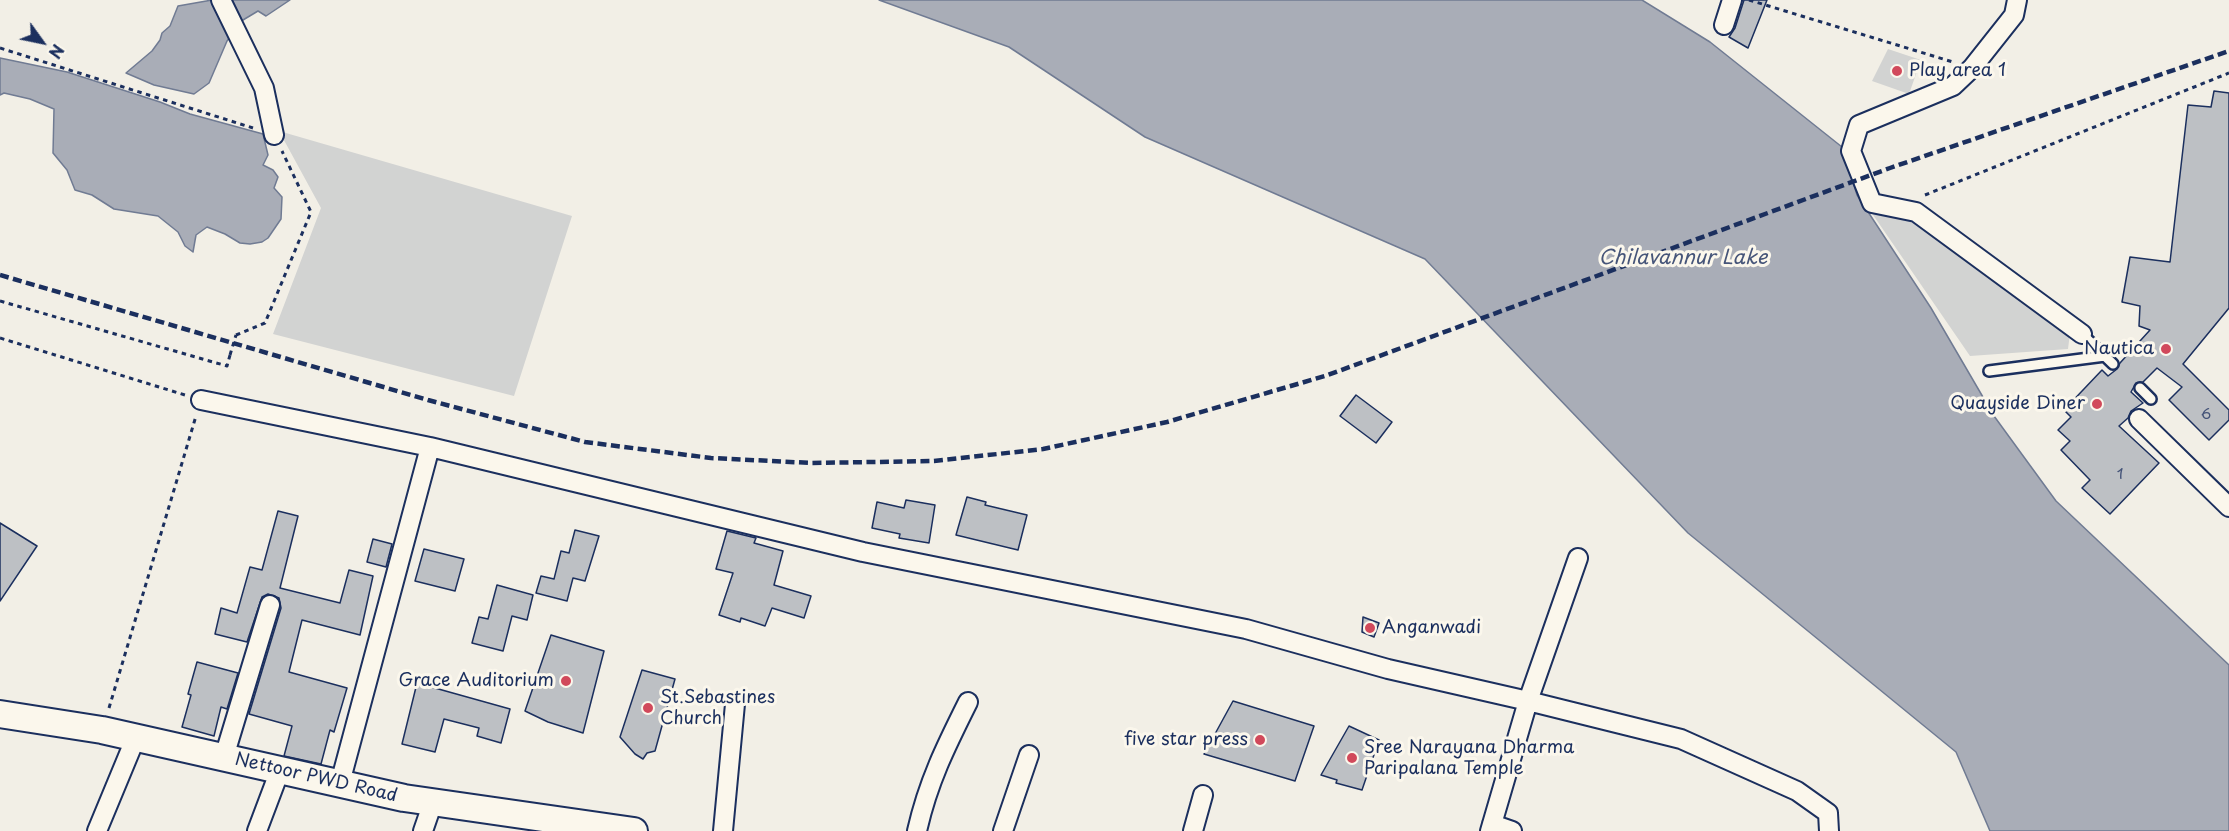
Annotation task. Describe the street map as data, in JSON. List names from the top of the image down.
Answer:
{
  "streets": {
    "street": ["Nettoor PWD Road"]
  },
  "water": ["Chilavannur Lake"],
  "places": [
    "Play area 1",
    "Nautica",
    "Quayside Diner",
    "Anganwadi",
    "Grace Auditorium",
    "St.Sebastines Church",
    "five star press",
    "Sree Narayana Dharma Paripalana Temple"
  ],
  "house_numbers": ["6", "1"],
  "north": "bottom right"
}
